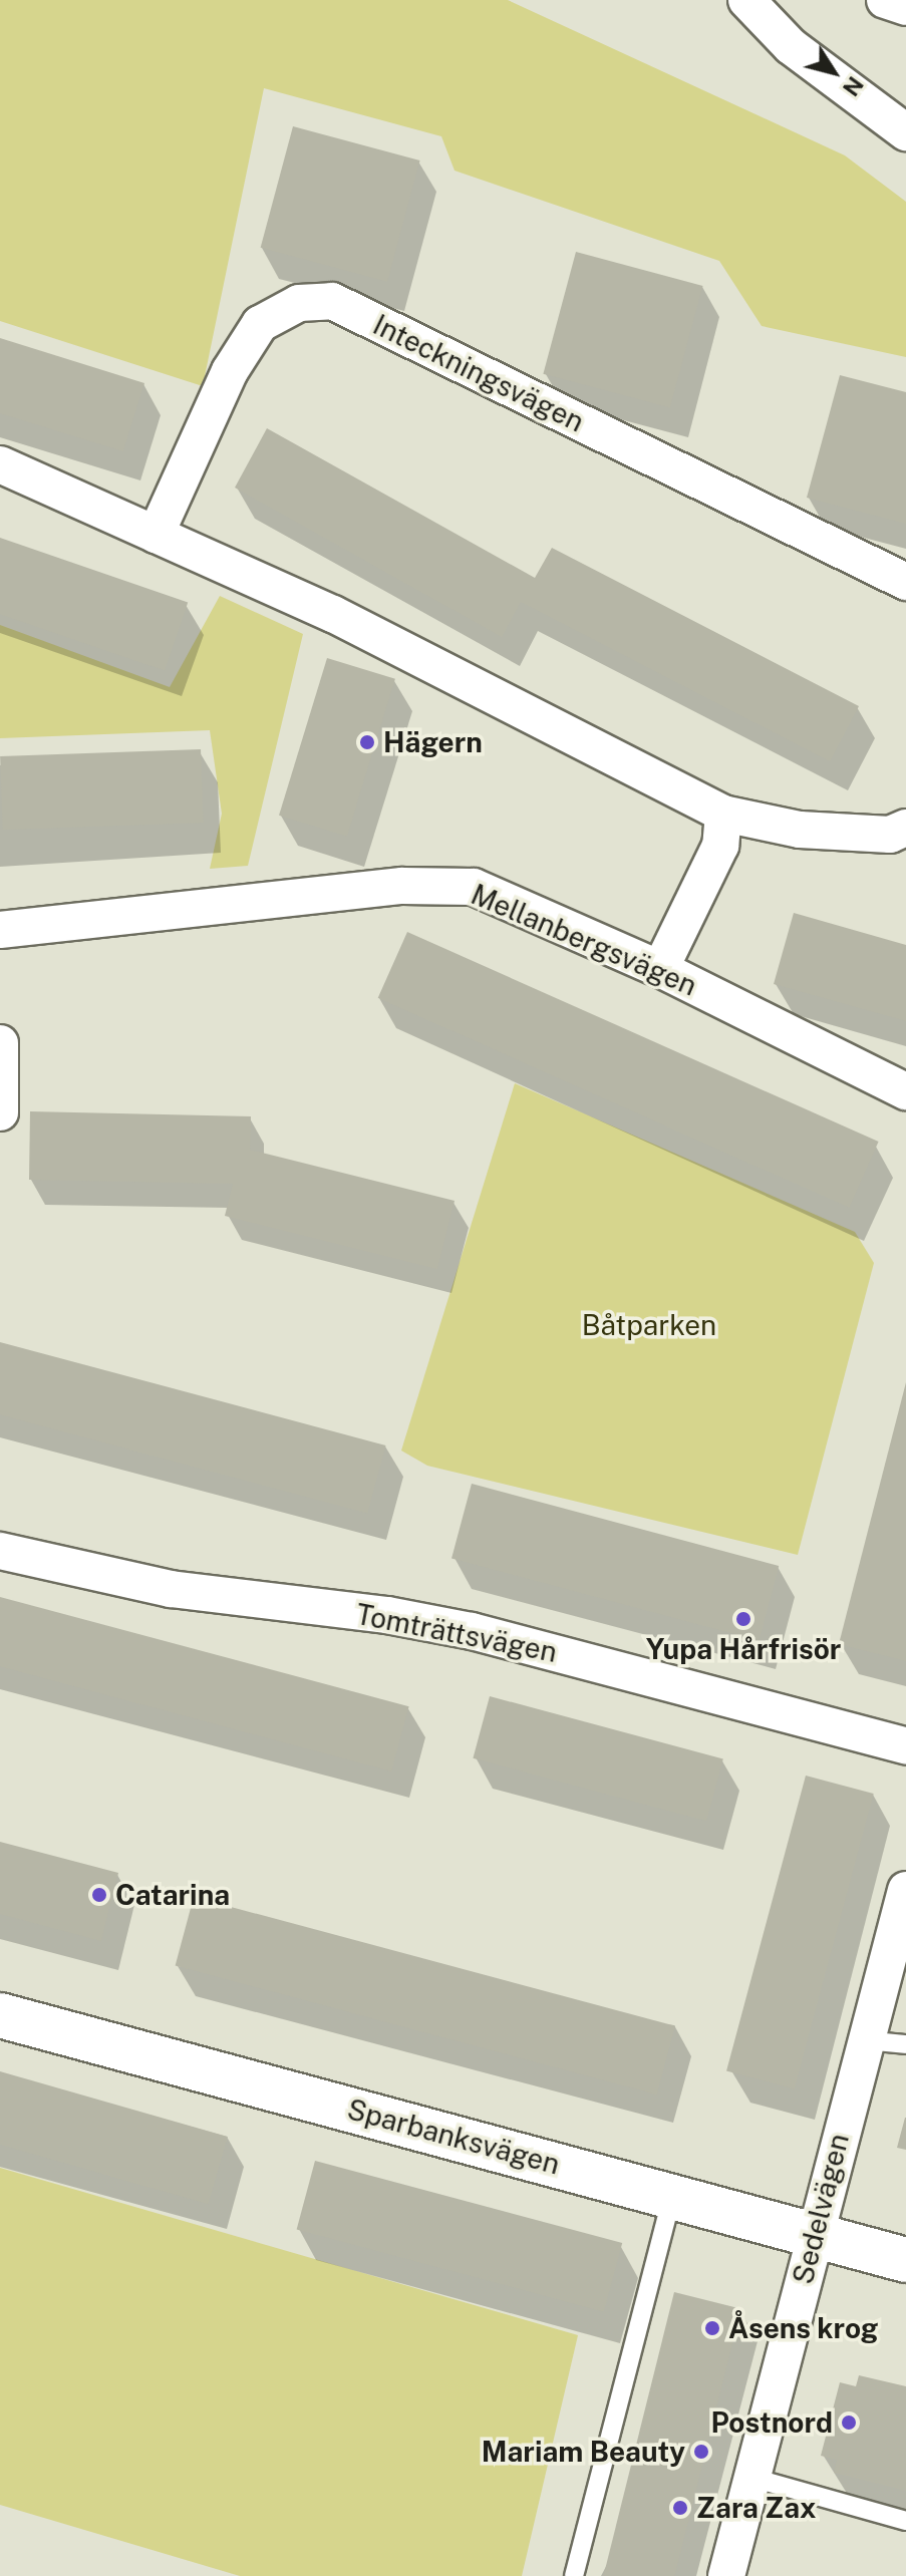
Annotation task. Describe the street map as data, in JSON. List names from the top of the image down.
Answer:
{
  "streets": {
    "street": [
      "Inteckningsvägen",
      "Mellanbergsvägen",
      "Tomträttsvägen",
      "Sparbanksvägen",
      "Sedelvägen"
    ]
  },
  "crossings": [
    ["Sparbanksvägen", "Sedelvägen"]
  ],
  "parks": ["Båtparken"],
  "places": [
    "Hägern",
    "Yupa Hårfrisör",
    "Catarina",
    "Åsens krog",
    "Postnord",
    "Mariam Beauty",
    "Zara Zax"
  ],
  "north": "bottom right"
}
